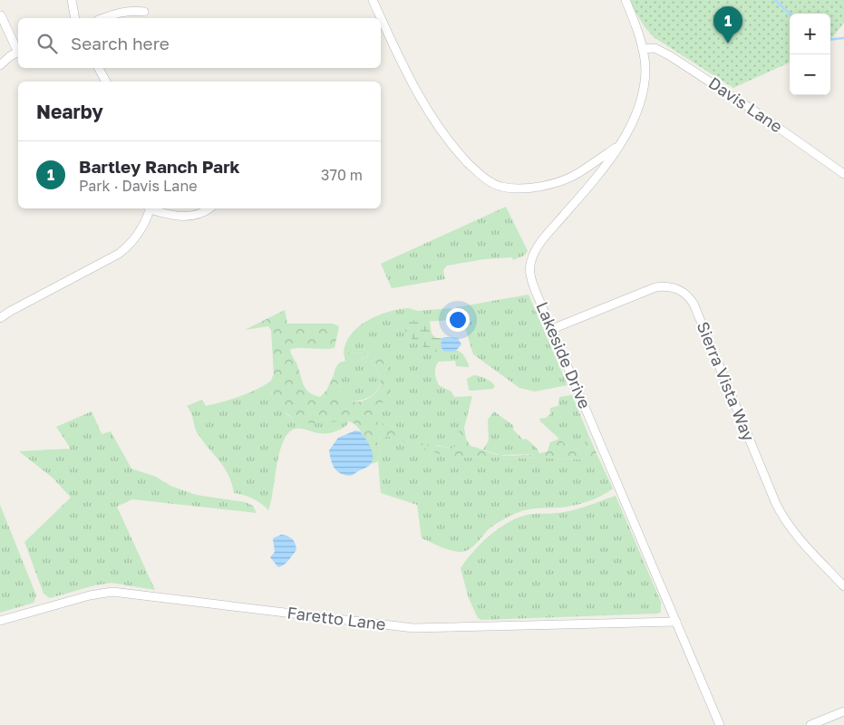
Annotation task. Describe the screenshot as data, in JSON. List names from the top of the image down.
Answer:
{
  "streets": {
    "street": [
      "Davis Lane",
      "Lakeside Drive",
      "Sierra Vista Way",
      "Faretto Lane"
    ]
  },
  "crossings": [
    ["Davis Lane", "Lakeside Drive"],
    ["Lakeside Drive", "Sierra Vista Way"],
    ["Lakeside Drive", "Faretto Lane"]
  ],
  "page": {
    "pins": "1",
    "map_buttons": ["+", "−"],
    "search": "Search here",
    "heading": "Nearby",
    "list": [
      {
        "mark": "1",
        "name": "Bartley Ranch Park",
        "note": "Park · Davis Lane",
        "value": "370 m"
      }
    ]
  }
}
